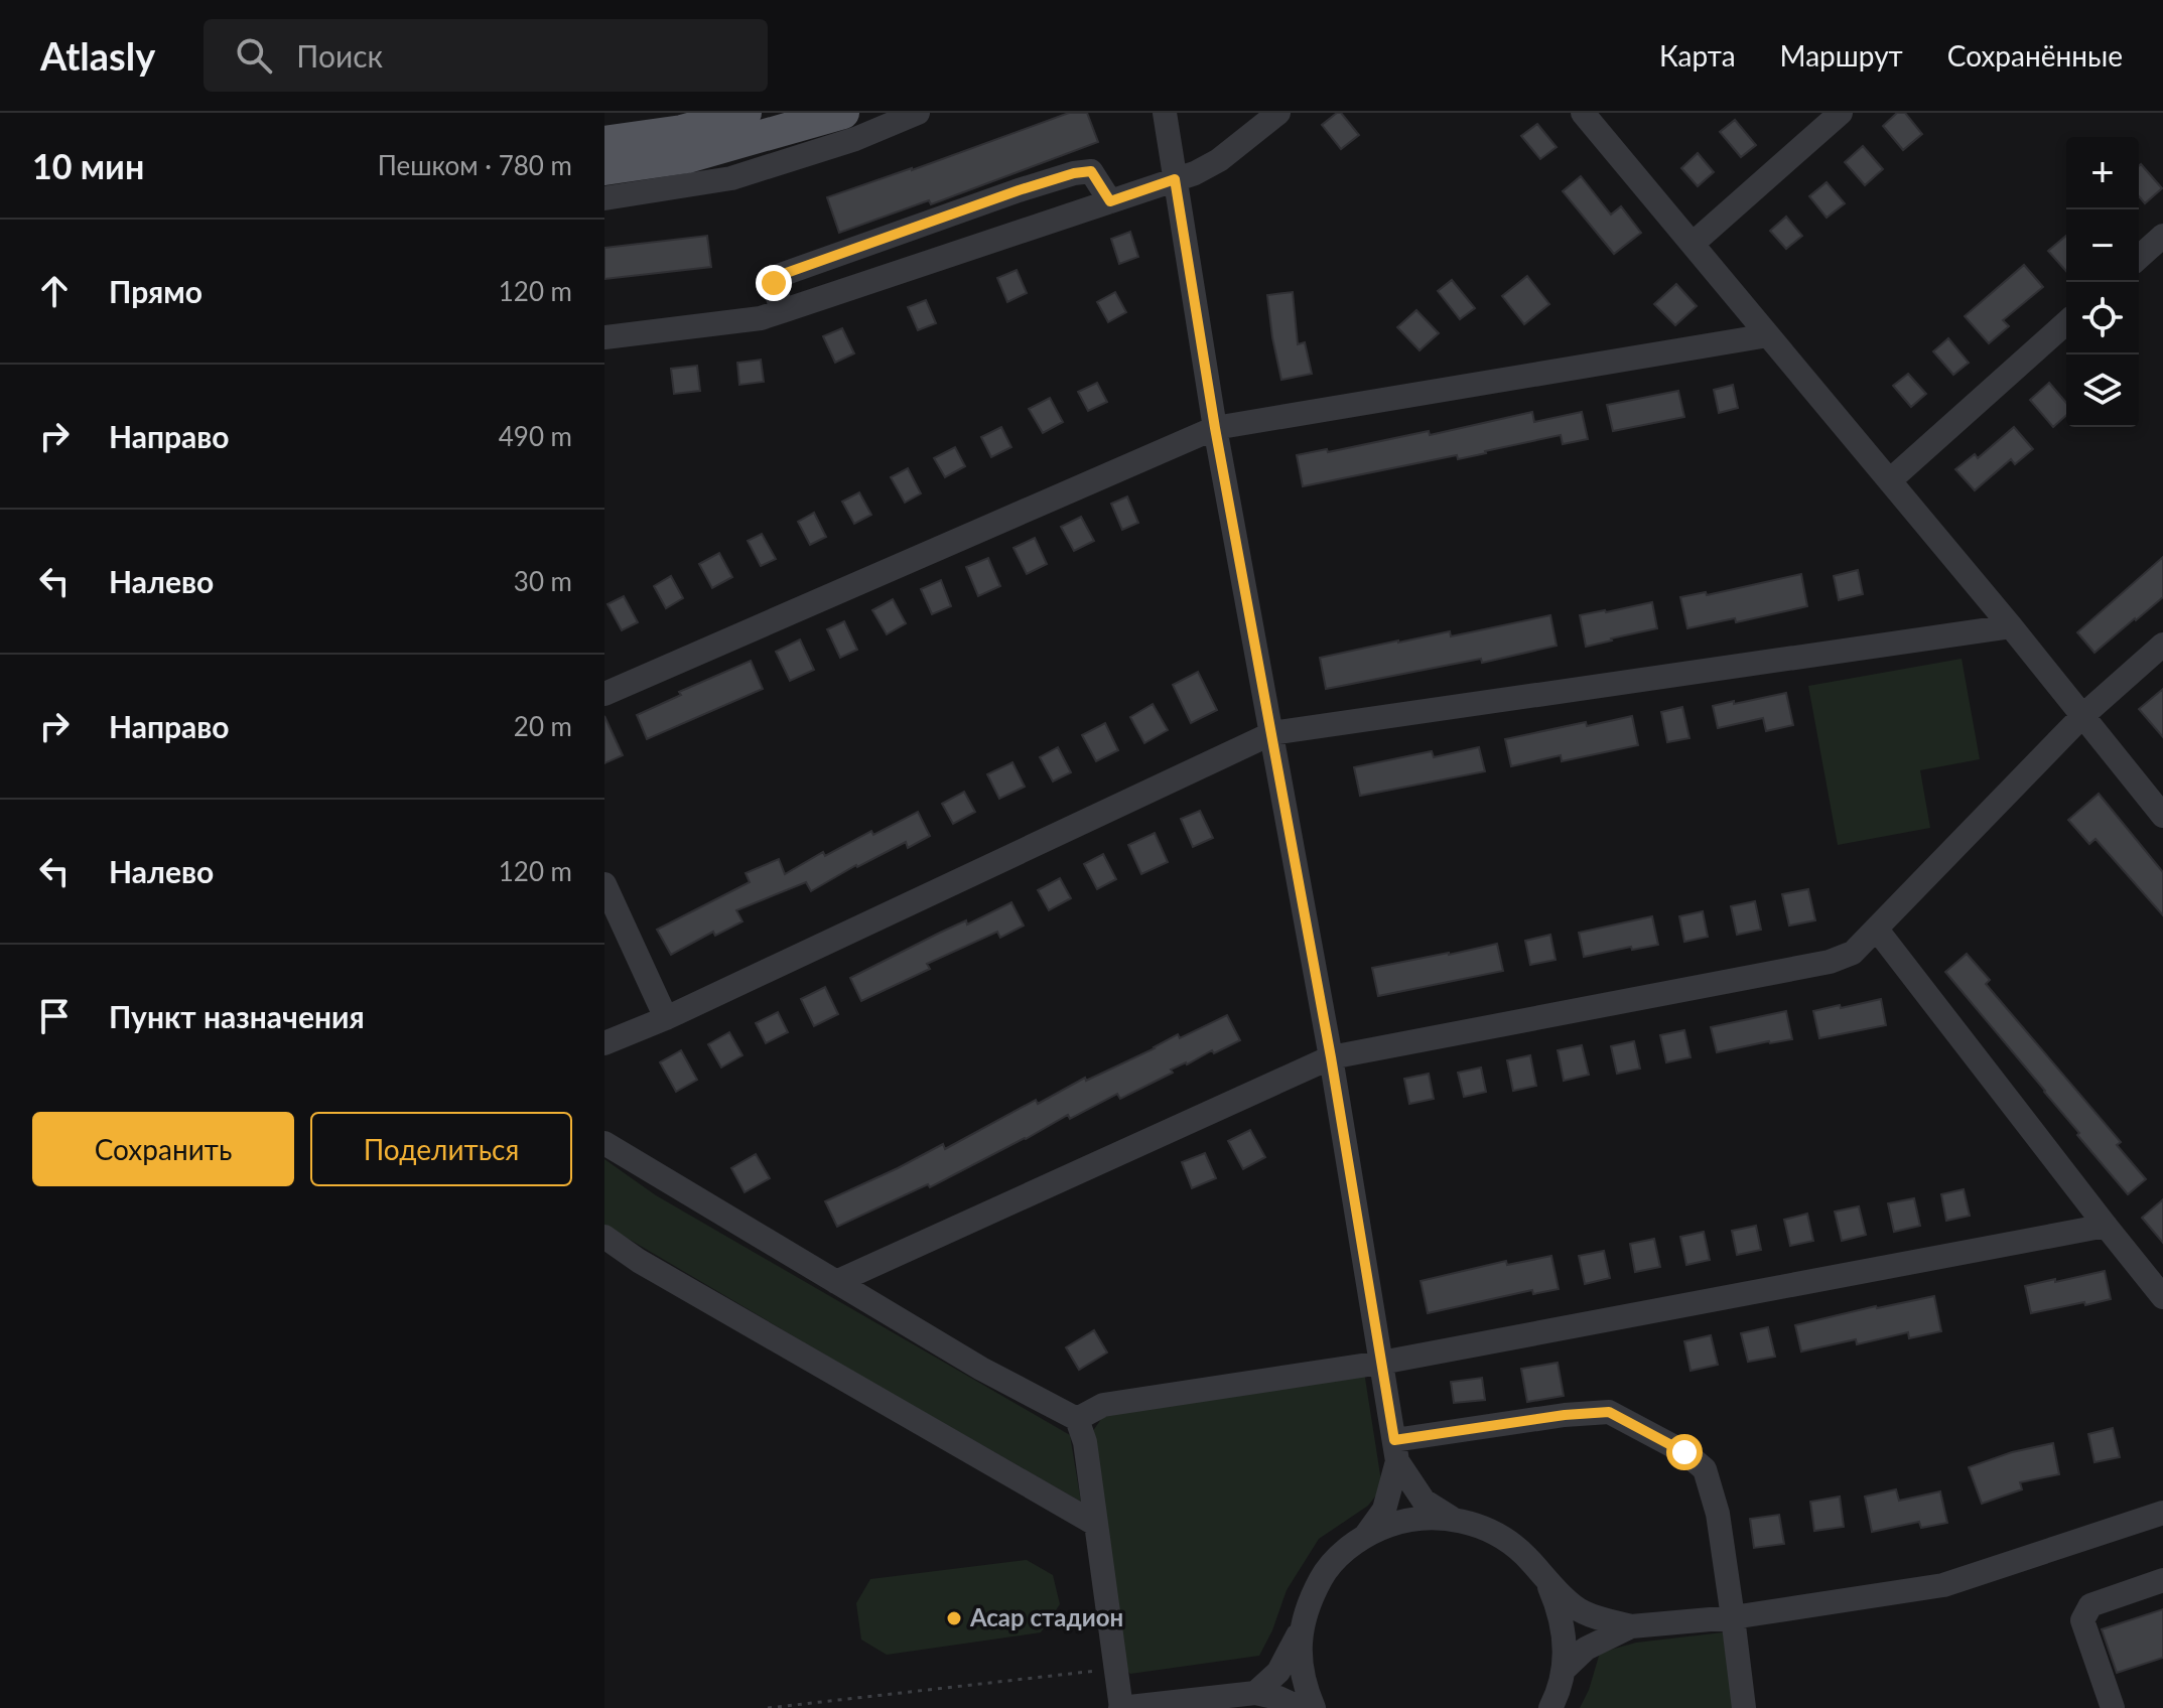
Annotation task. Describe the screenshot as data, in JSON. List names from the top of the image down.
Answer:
{
  "places": ["Асар стадион"],
  "page": {
    "header": "Atlasly",
    "search": "Поиск",
    "nav": ["Карта", "Маршрут", "Сохранённые"],
    "heading": ["10 мин", "Пешком · 780 m"],
    "map_buttons": ["+", "−"],
    "list": [
      ["Прямо", "120 m"],
      ["Направо", "490 m"],
      ["Налево", "30 m"],
      ["Направо", "20 m"],
      ["Налево", "120 m"],
      "Пункт назначения"
    ],
    "buttons": ["Сохранить", "Поделиться"]
  }
}
